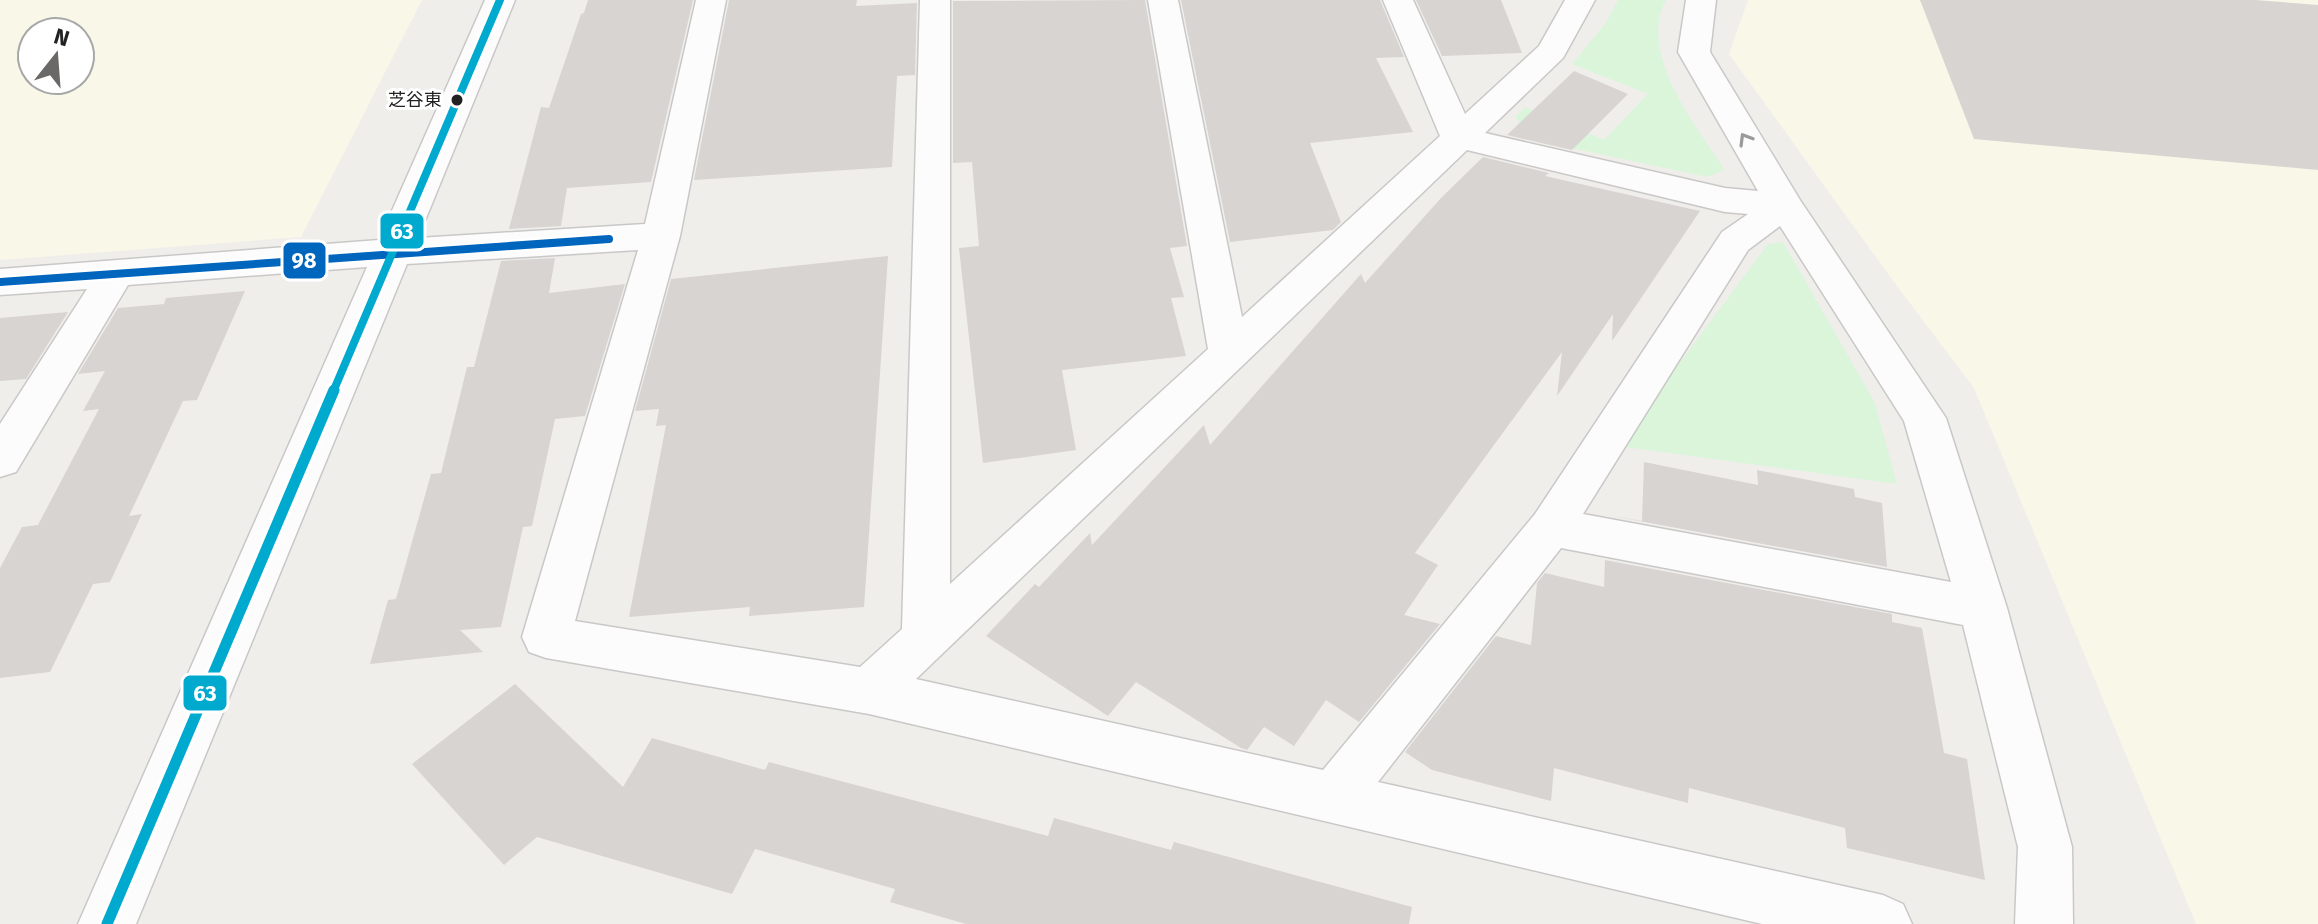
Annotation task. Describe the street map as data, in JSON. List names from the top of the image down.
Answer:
{
  "places": ["芝谷東"],
  "lines": ["transit line 63", "transit line 98"],
  "north": "top"
}
